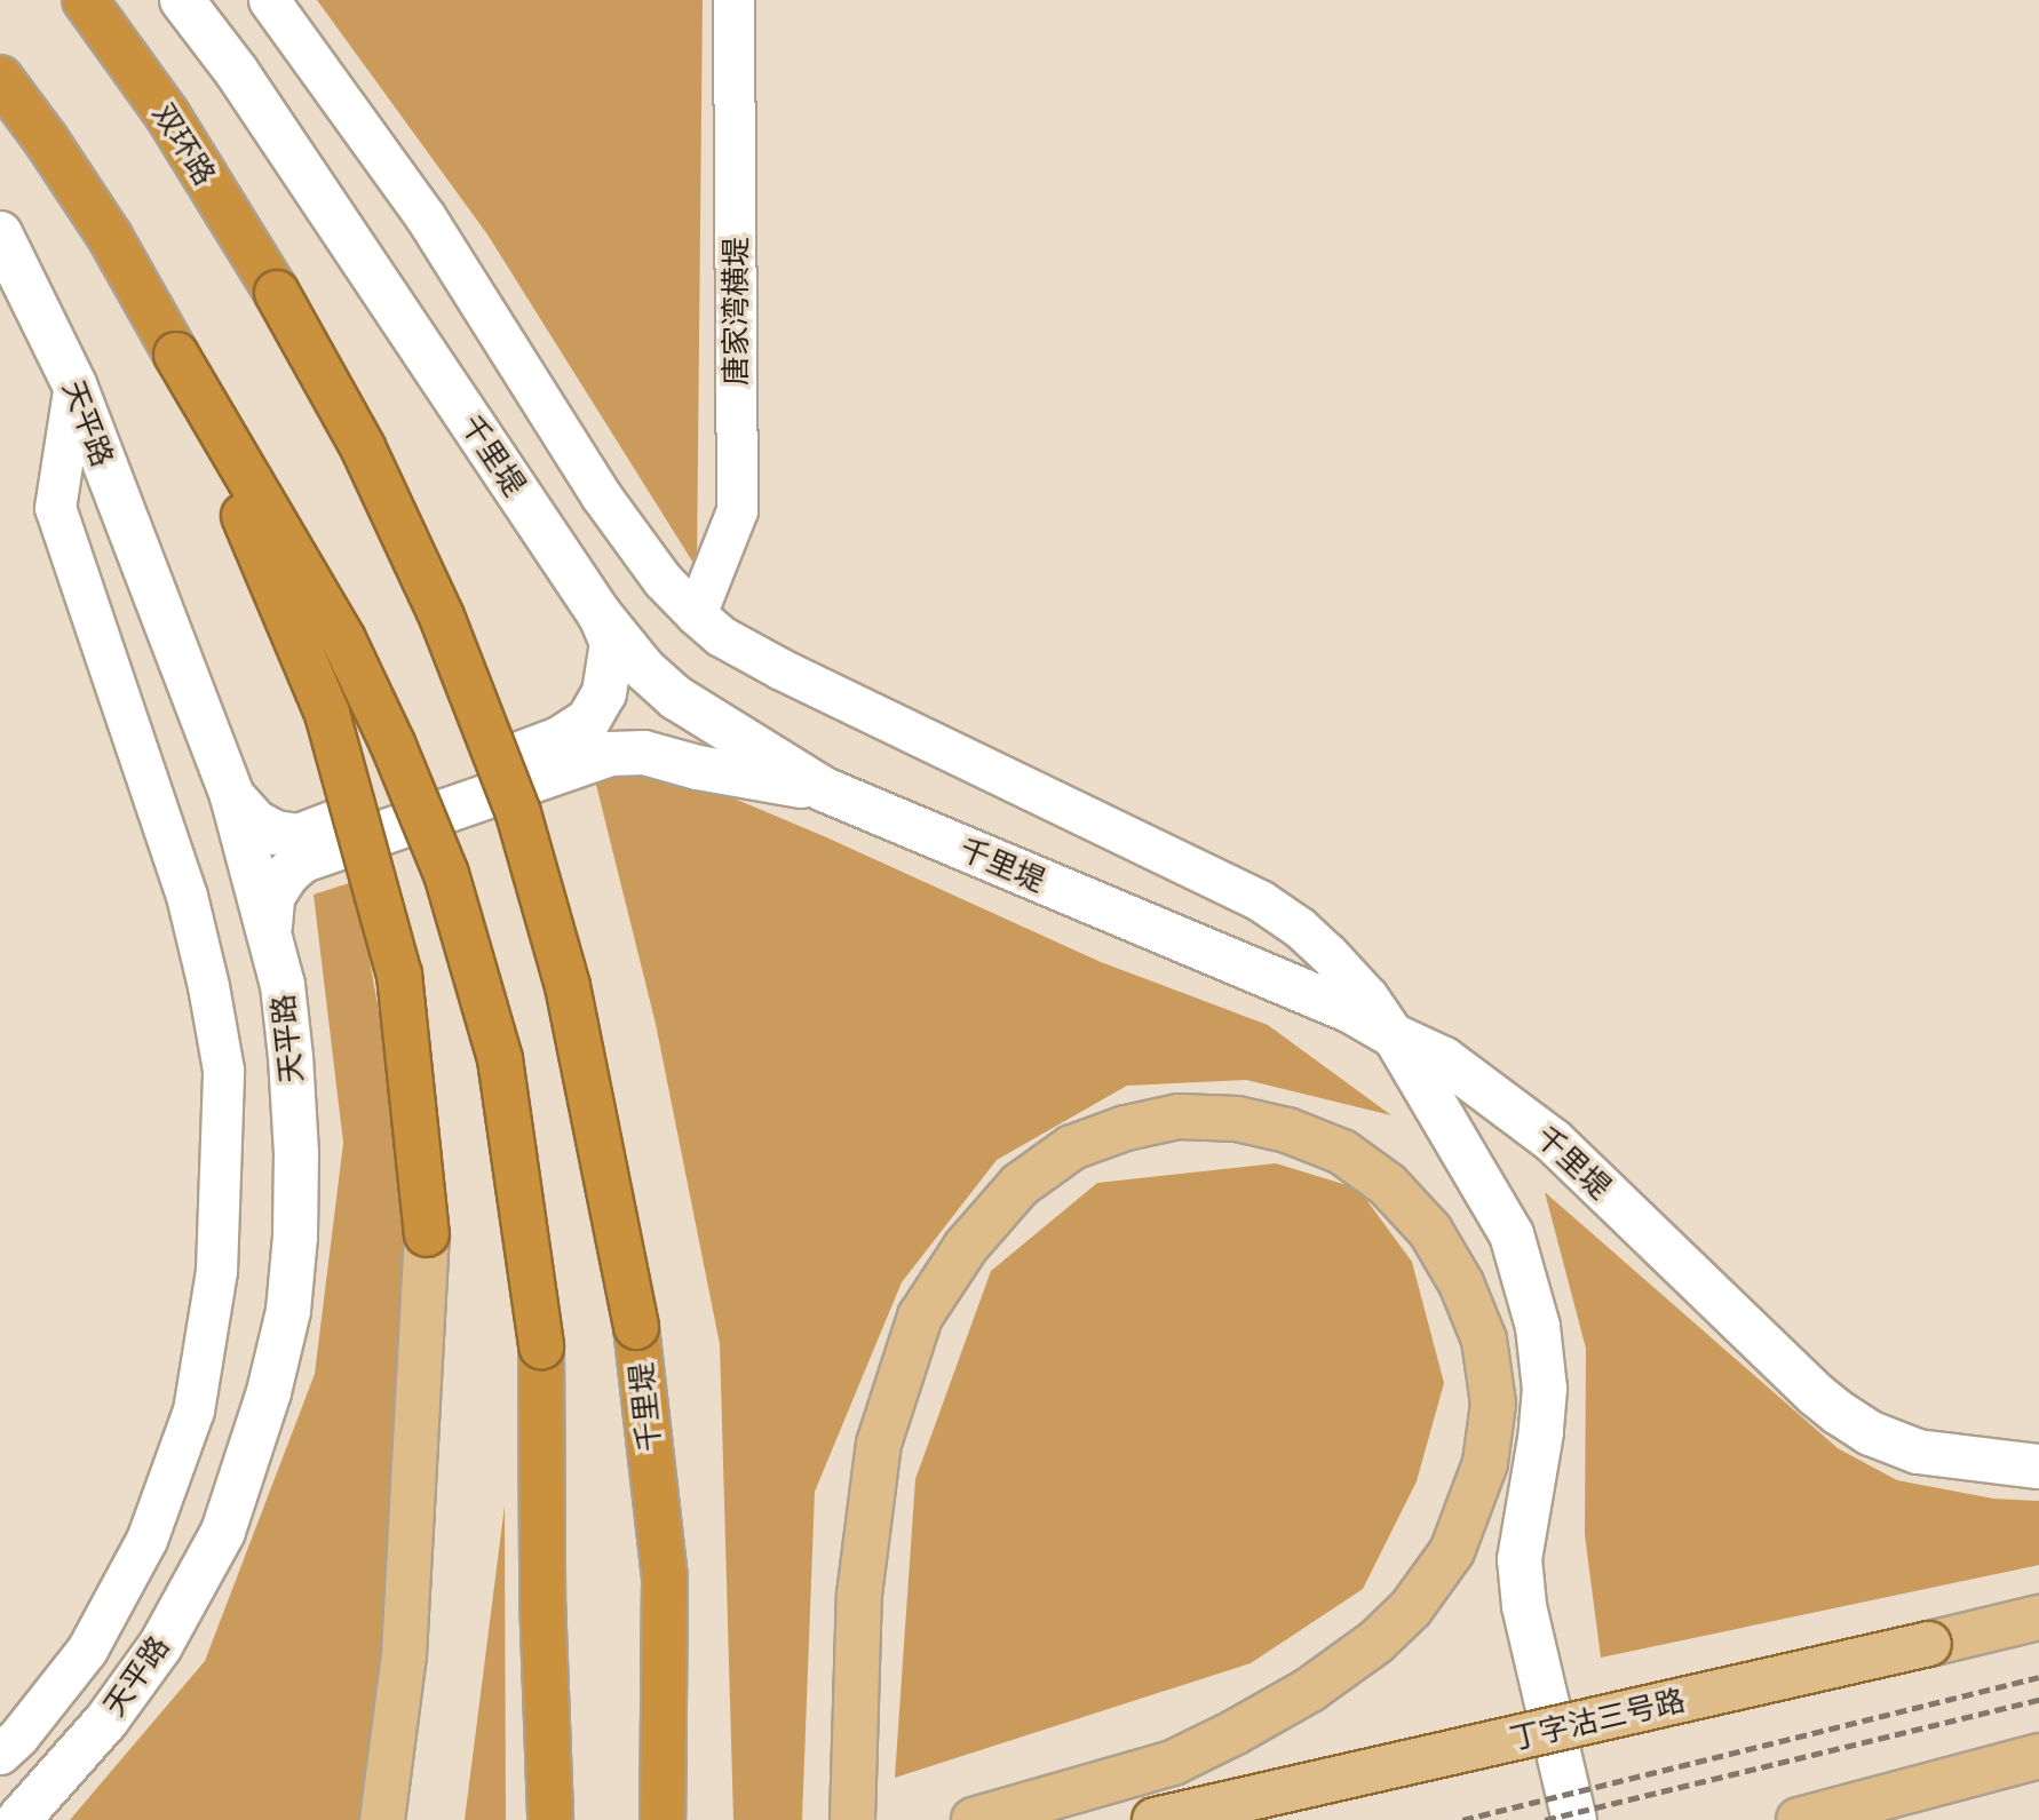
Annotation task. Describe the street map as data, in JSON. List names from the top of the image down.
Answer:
{
  "streets": {
    "highway": ["双环路", "千里堤"],
    "main road": ["丁字沽三号路"],
    "street": ["唐家湾横堤", "天平路"]
  },
  "crossings": [
    ["双环路", "千里堤"]
  ]
}
